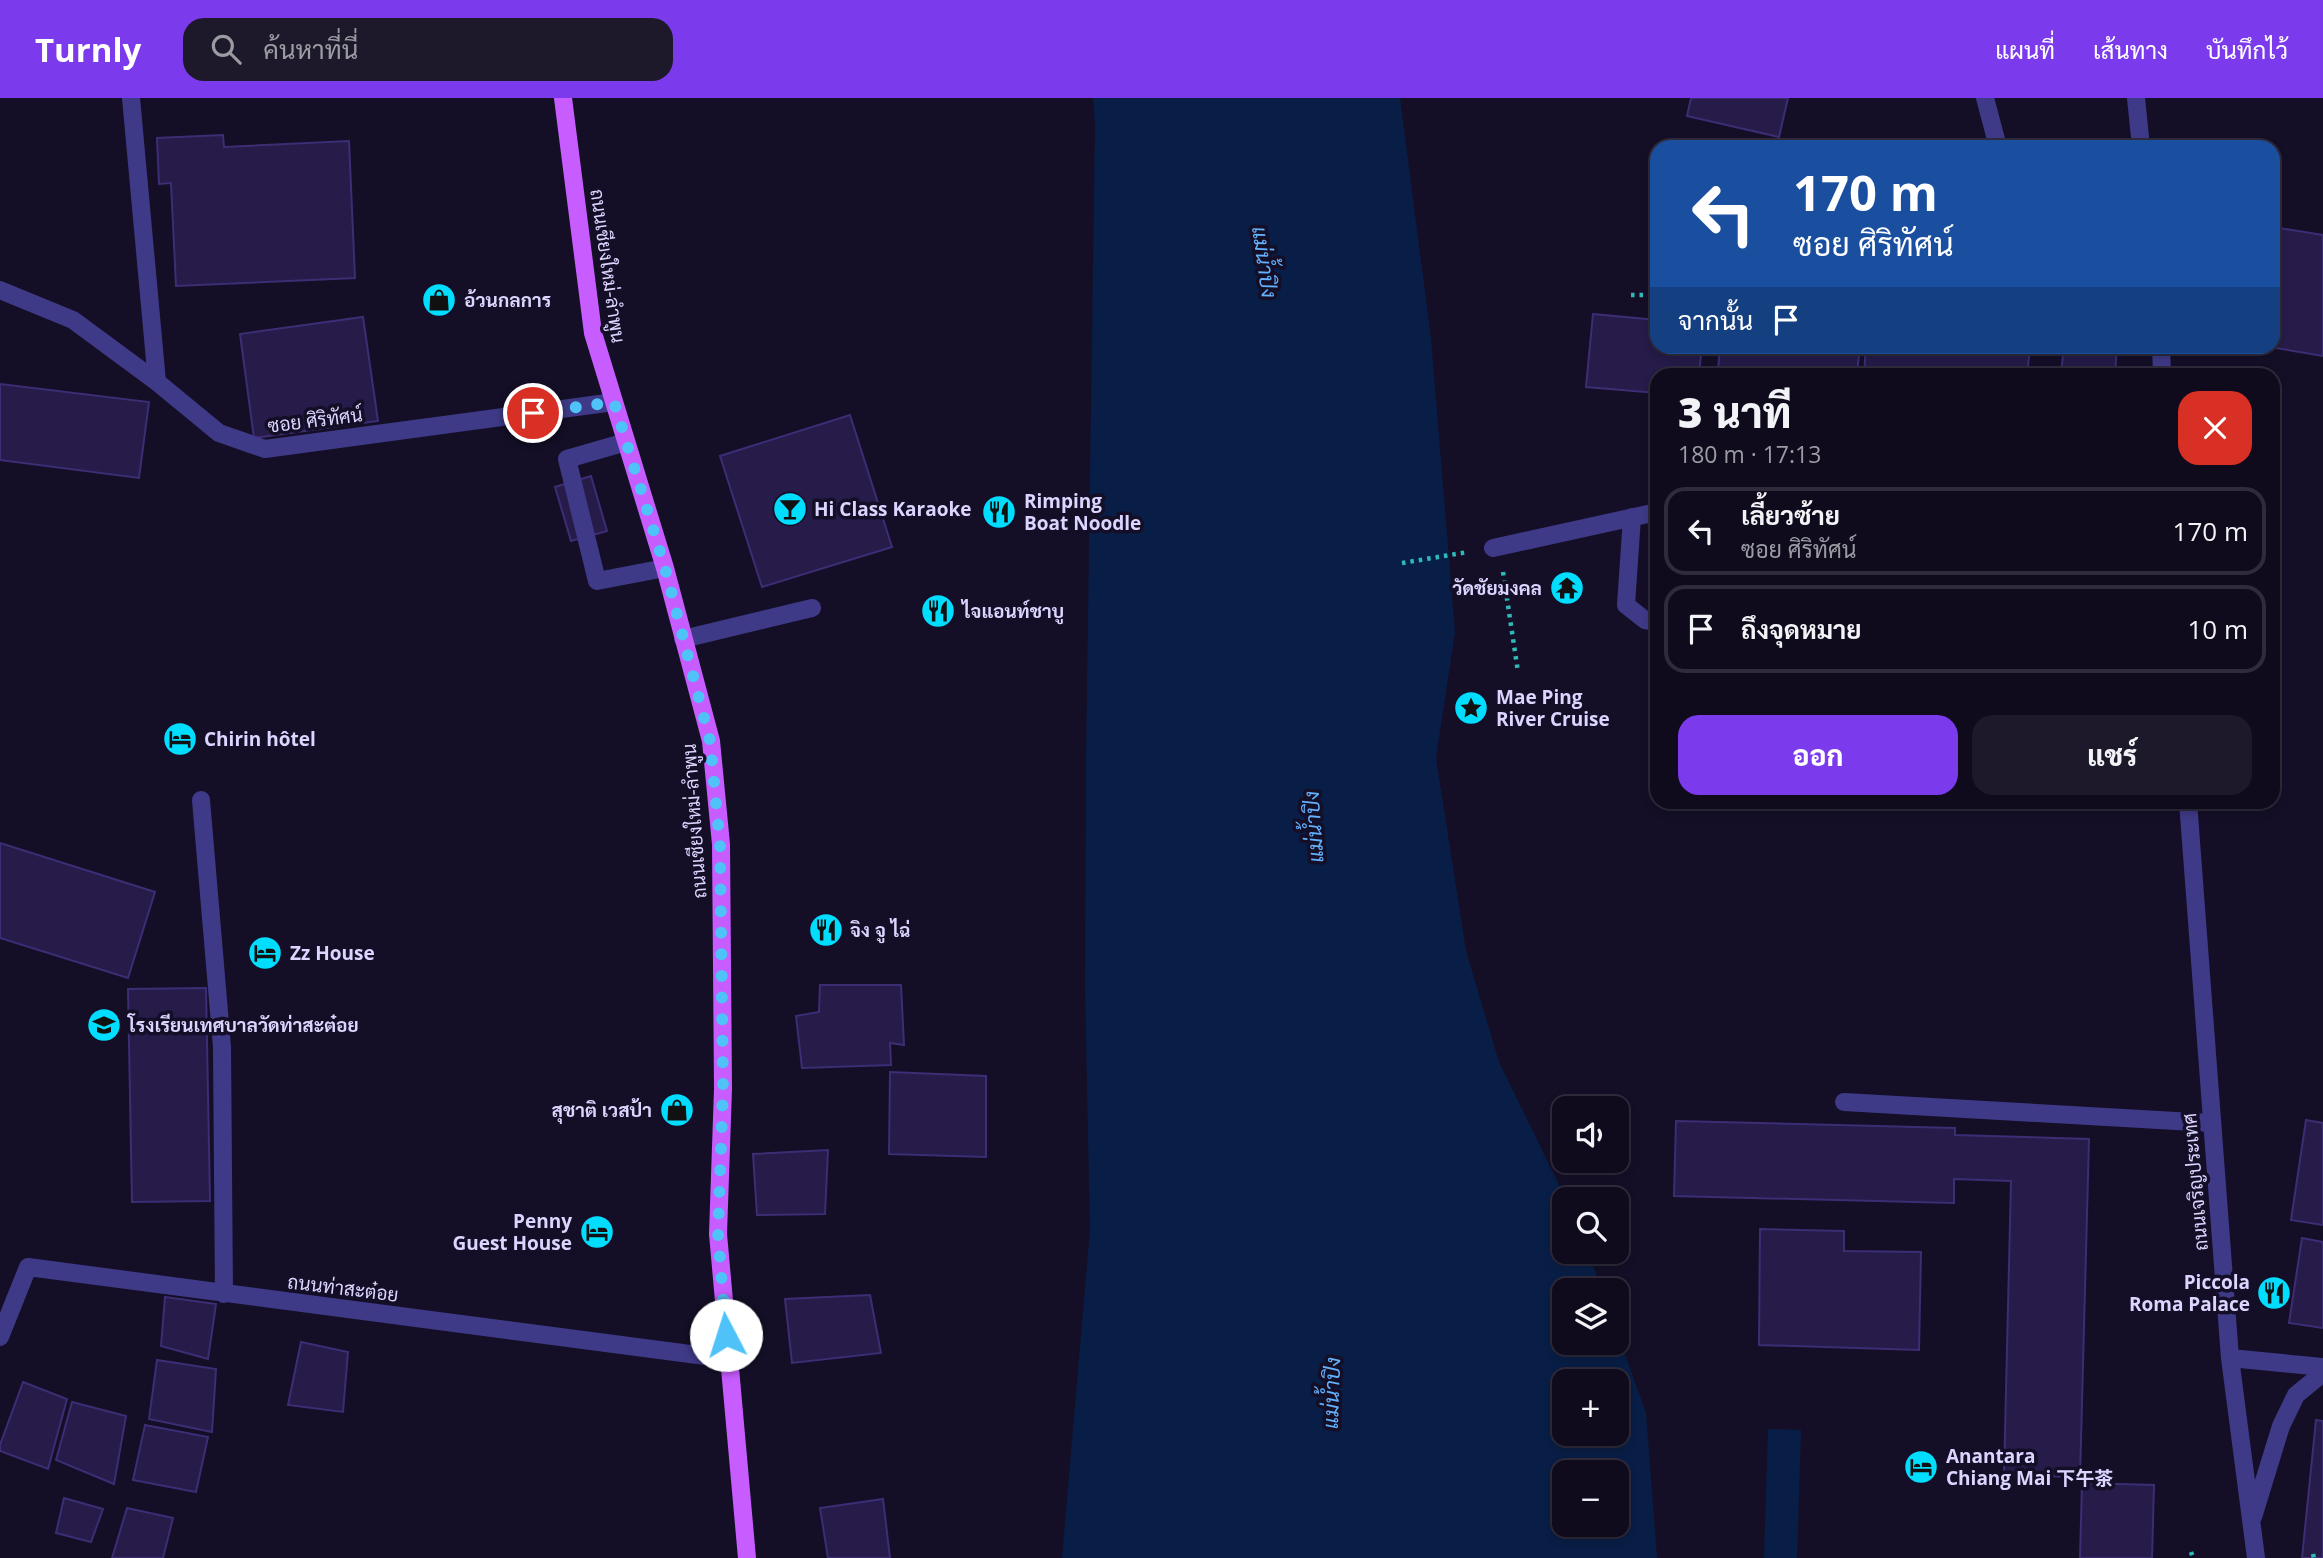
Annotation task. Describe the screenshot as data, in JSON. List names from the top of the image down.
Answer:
{
  "streets": {
    "main road": ["ถนนเชียงใหม่-ลำพูน"],
    "street": ["ซอย ศิริทัศน์", "ถนนเจริญประเทศ", "ถนนท่าสะต๋อย"]
  },
  "crossings": [
    ["ถนนเชียงใหม่-ลำพูน", "ซอย ศิริทัศน์"],
    ["ถนนเชียงใหม่-ลำพูน", "ถนนท่าสะต๋อย"]
  ],
  "water": ["แม่น้ำปิง"],
  "places": {
    "shop": ["อ้วนกลการ", "สุชาติ เวสป้า"],
    "bar": ["Hi Class Karaoke"],
    "restaurant": [
      "Rimping Boat Noodle",
      "ไจแอนท์ชาบู",
      "จิง จู ไฉ่",
      "Piccola Roma Palace"
    ],
    "temple": ["วัดชัยมงคล"],
    "place": ["Mae Ping River Cruise"],
    "hotel": [
      "Chirin hôtel",
      "Zz House",
      "Penny Guest House",
      "Anantara Chiang Mai 下午茶"
    ],
    "school or university": ["โรงเรียนเทศบาลวัดท่าสะต๋อย"]
  },
  "page": {
    "header": "Turnly",
    "search": "ค้นหาที่นี่",
    "nav": ["แผนที่", "เส้นทาง", "บันทึกไว้"],
    "turn": ["170 m", "ซอย ศิริทัศน์"],
    "then": "จากนั้น",
    "heading": ["3 นาที", "180 m · 17:13"],
    "list": [
      {
        "name": "เลี้ยวซ้าย",
        "note": "ซอย ศิริทัศน์",
        "value": "170 m"
      },
      {
        "name": "ถึงจุดหมาย",
        "value": "10 m"
      }
    ],
    "buttons": ["ออก", "แชร์"],
    "map_buttons": ["+", "−"]
  }
}
